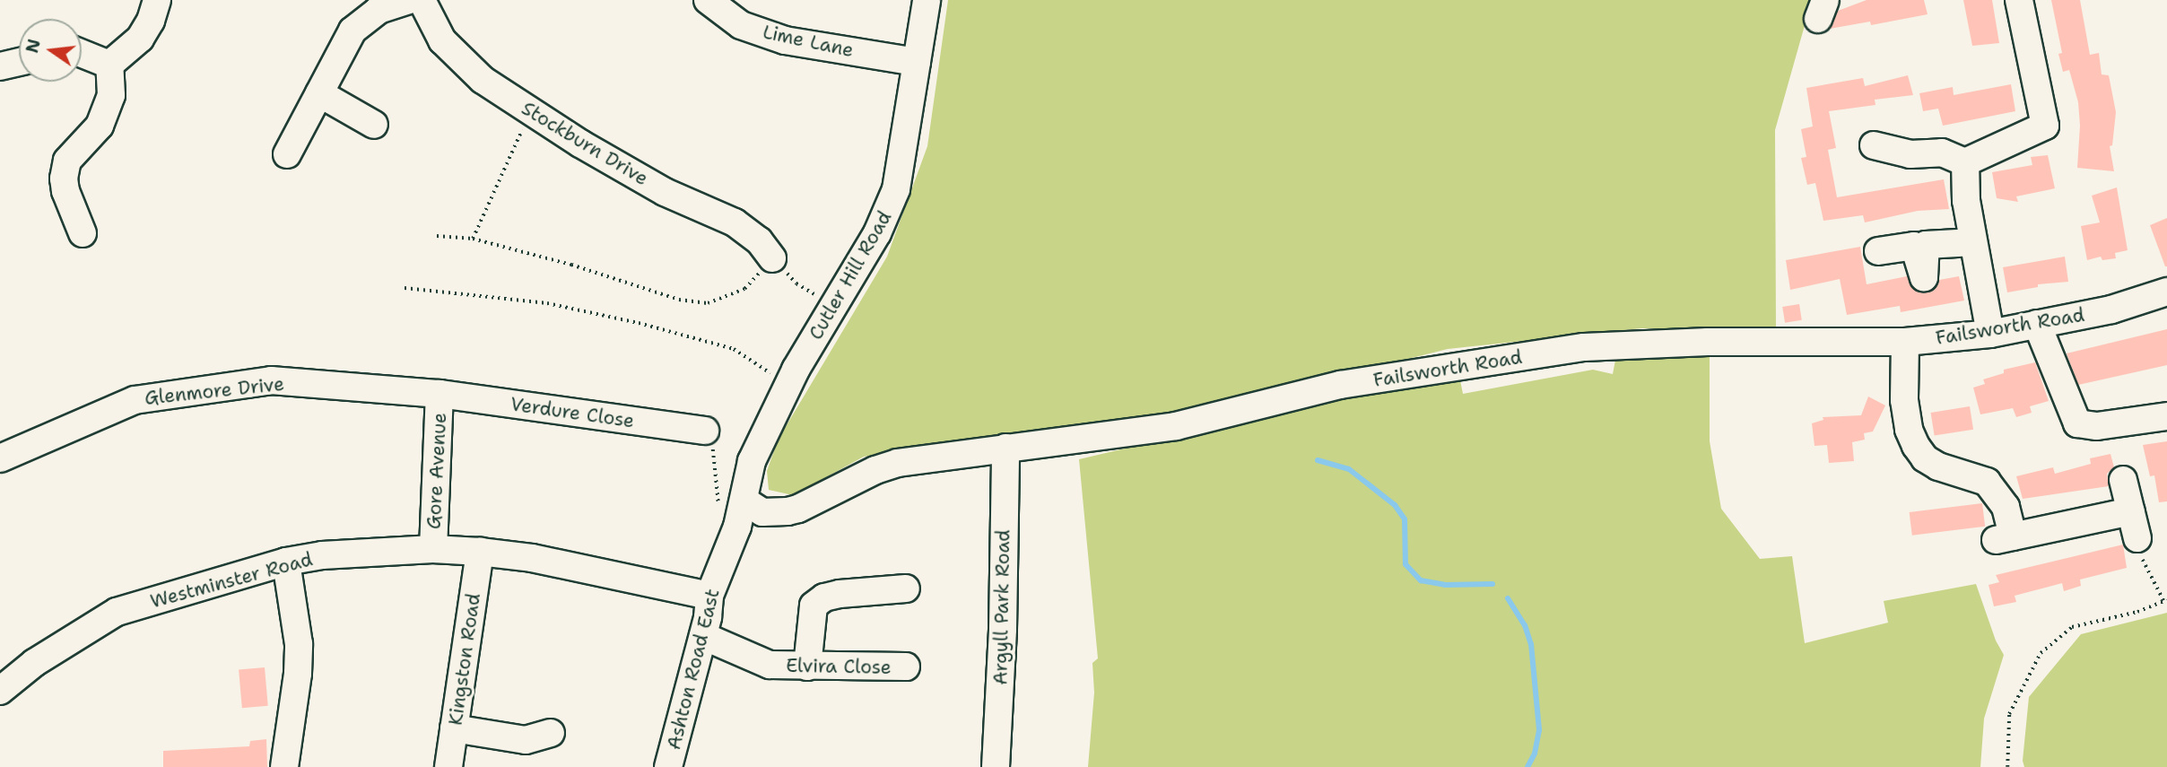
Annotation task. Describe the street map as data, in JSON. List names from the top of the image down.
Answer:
{
  "streets": {
    "street": [
      "Lime Lane",
      "Stockburn Drive",
      "Cutler Hill Road",
      "Failsworth Road",
      "Glenmore Drive",
      "Verdure Close",
      "Gore Avenue",
      "Westminster Road",
      "Argyll Park Road",
      "Kingston Road",
      "Elvira Close",
      "Ashton Road East"
    ]
  },
  "crossings": [
    ["Lime Lane", "Cutler Hill Road"],
    ["Cutler Hill Road", "Failsworth Road"],
    ["Cutler Hill Road", "Ashton Road East"],
    ["Failsworth Road", "Argyll Park Road"],
    ["Failsworth Road", "Ashton Road East"],
    ["Glenmore Drive", "Verdure Close"],
    ["Glenmore Drive", "Gore Avenue"],
    ["Verdure Close", "Gore Avenue"],
    ["Gore Avenue", "Westminster Road"],
    ["Westminster Road", "Kingston Road"],
    ["Westminster Road", "Ashton Road East"],
    ["Elvira Close", "Ashton Road East"]
  ],
  "north": "left"
}
